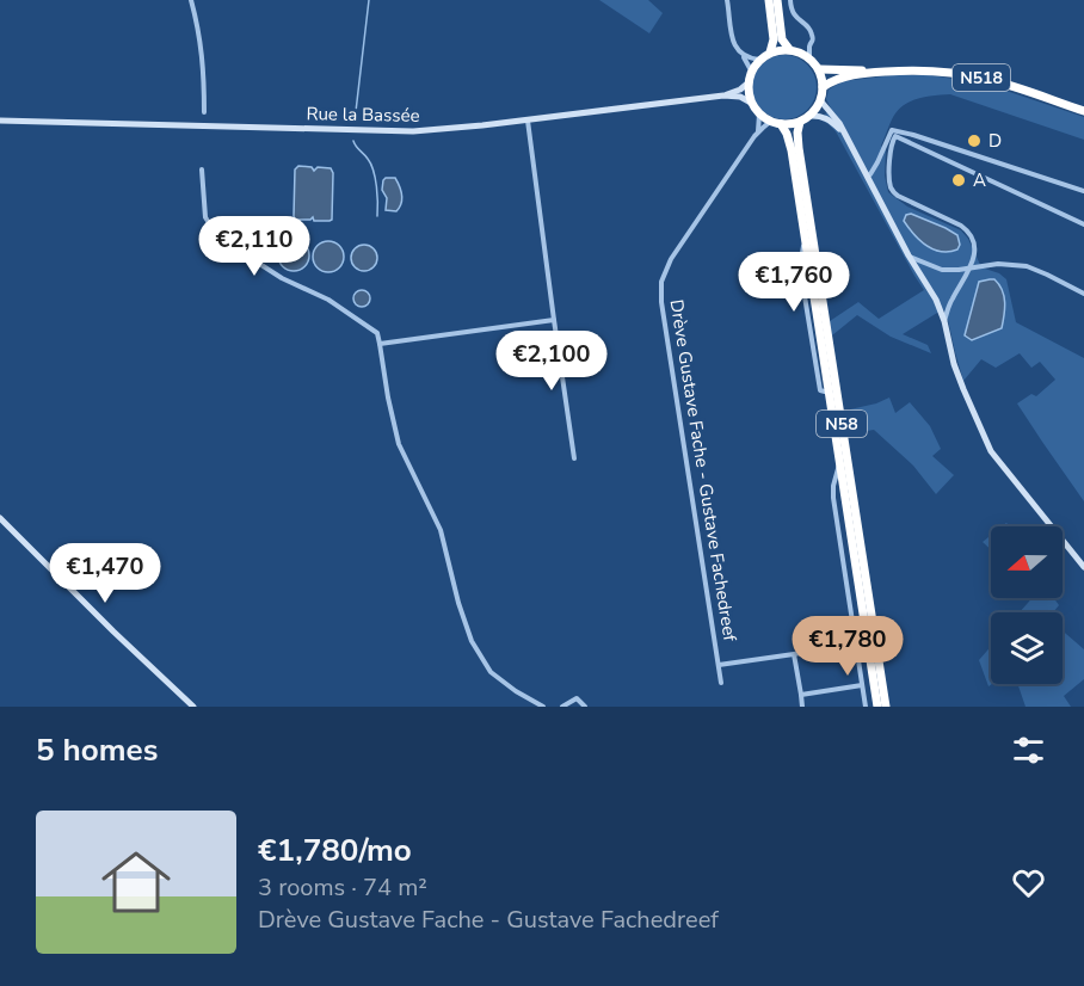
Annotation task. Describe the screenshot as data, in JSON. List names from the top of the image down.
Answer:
{
  "streets": {
    "highway": ["N518", "N58"],
    "main road": ["Rue la Bassée"],
    "street": ["Drève Gustave Fache - Gustave Fachedreef"]
  },
  "crossings": [
    ["N518", "Rue la Bassée"],
    ["N518", "N58"],
    ["N518", "Drève Gustave Fache - Gustave Fachedreef"],
    ["Rue la Bassée", "N58"],
    ["Rue la Bassée", "Drève Gustave Fache - Gustave Fachedreef"],
    ["N58", "Drève Gustave Fache - Gustave Fachedreef"]
  ],
  "places": ["D", "A"],
  "north": "left",
  "page": {
    "price": [
      "€2,110",
      "€1,760",
      "€2,100",
      "€1,470",
      "€1,780"
    ],
    "heading": "5 homes",
    "list": [
      {
        "name": "€1,780/mo",
        "note": "3 rooms · 74 m² · Drève Gustave Fache - Gustave Fachedreef"
      }
    ]
  }
}
